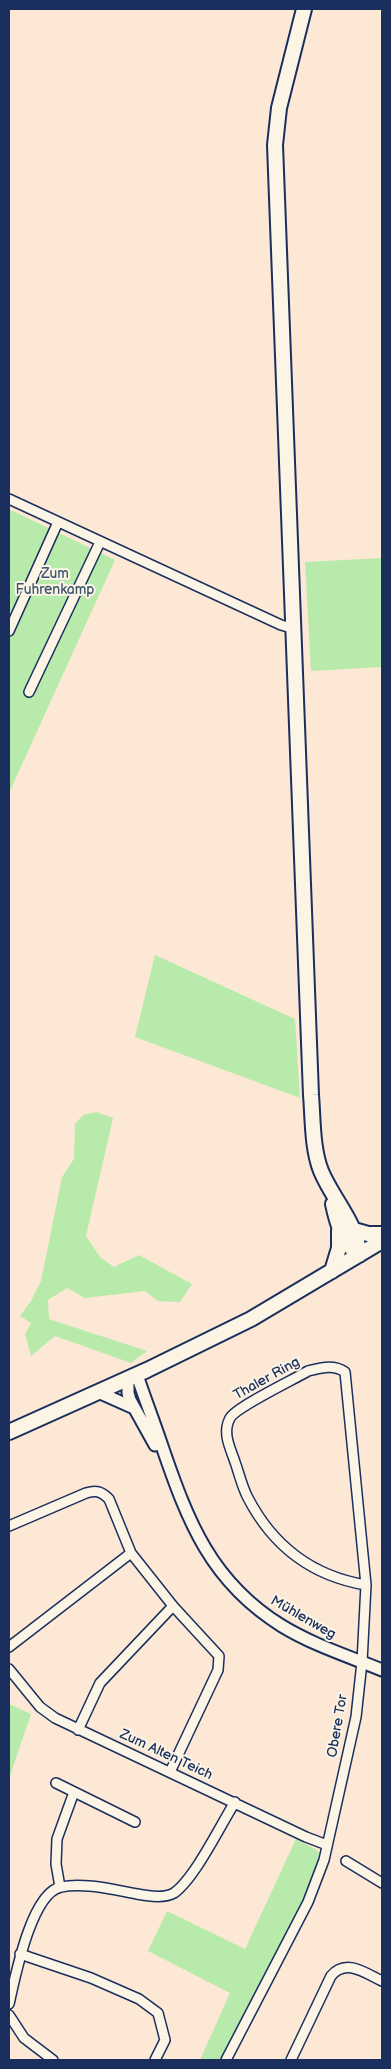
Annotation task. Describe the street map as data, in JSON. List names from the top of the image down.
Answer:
{
  "streets": {
    "street": [
      "Thaler Ring",
      "Mühlenweg",
      "Obere Tor",
      "Zum Alten Teich"
    ]
  },
  "crossings": [
    ["Thaler Ring", "Obere Tor"],
    ["Mühlenweg", "Obere Tor"],
    ["Obere Tor", "Zum Alten Teich"]
  ],
  "parks": ["Zum Fuhrenkamp"]
}
